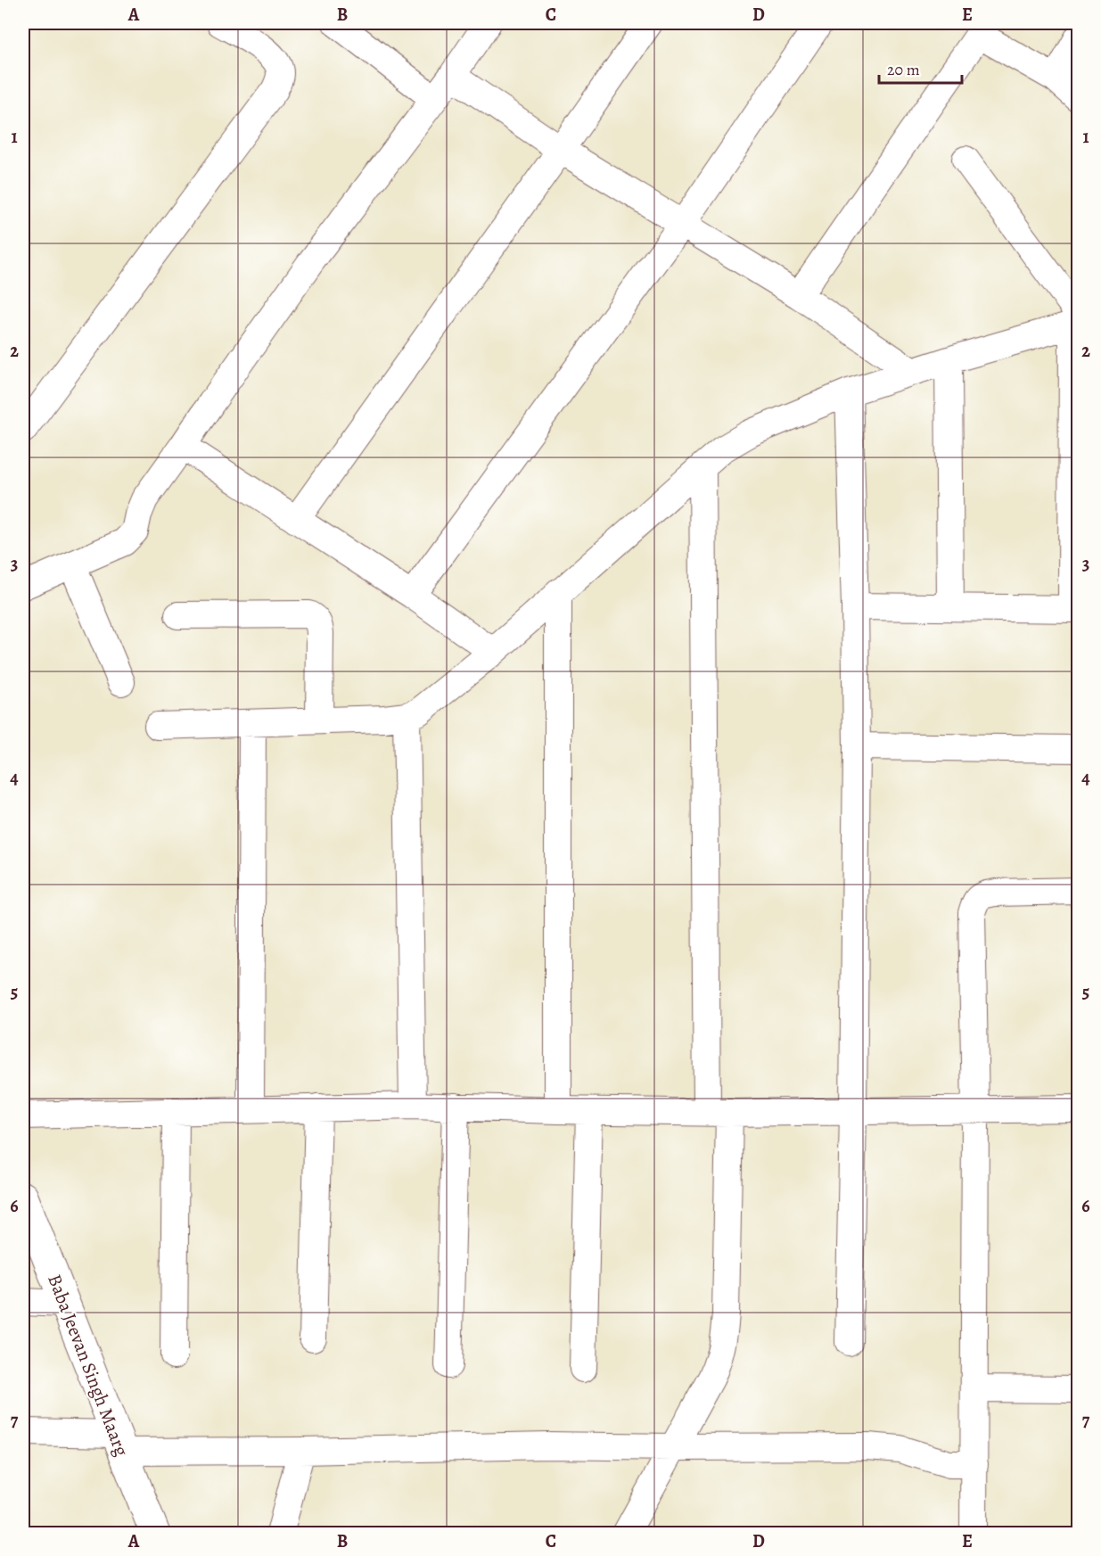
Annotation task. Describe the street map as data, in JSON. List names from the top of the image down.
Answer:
{
  "streets": {
    "street": ["Baba Jeevan Singh Maarg"]
  },
  "scale_bar": "20 m",
  "grid": {
    "columns": [
      "A",
      "B",
      "C",
      "D",
      "E"
    ],
    "rows": [
      "1",
      "2",
      "3",
      "4",
      "5",
      "6",
      "7"
    ]
  }
}
